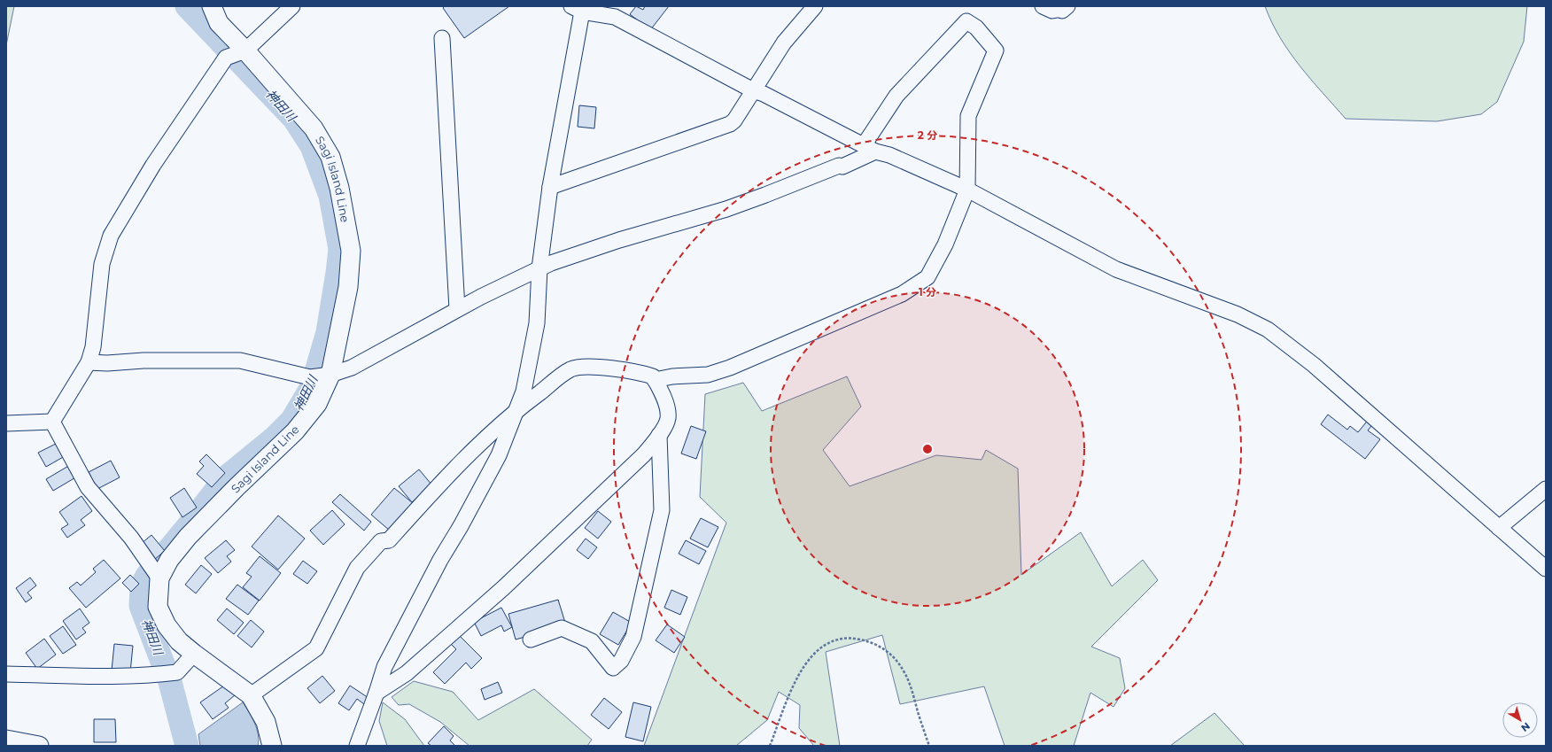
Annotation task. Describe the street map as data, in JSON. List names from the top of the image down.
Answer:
{
  "streets": {
    "main road": ["Sagi Island Line"]
  },
  "water": ["神田川"],
  "north": "bottom right",
  "rings": ["2 分", "1 分"]
}
